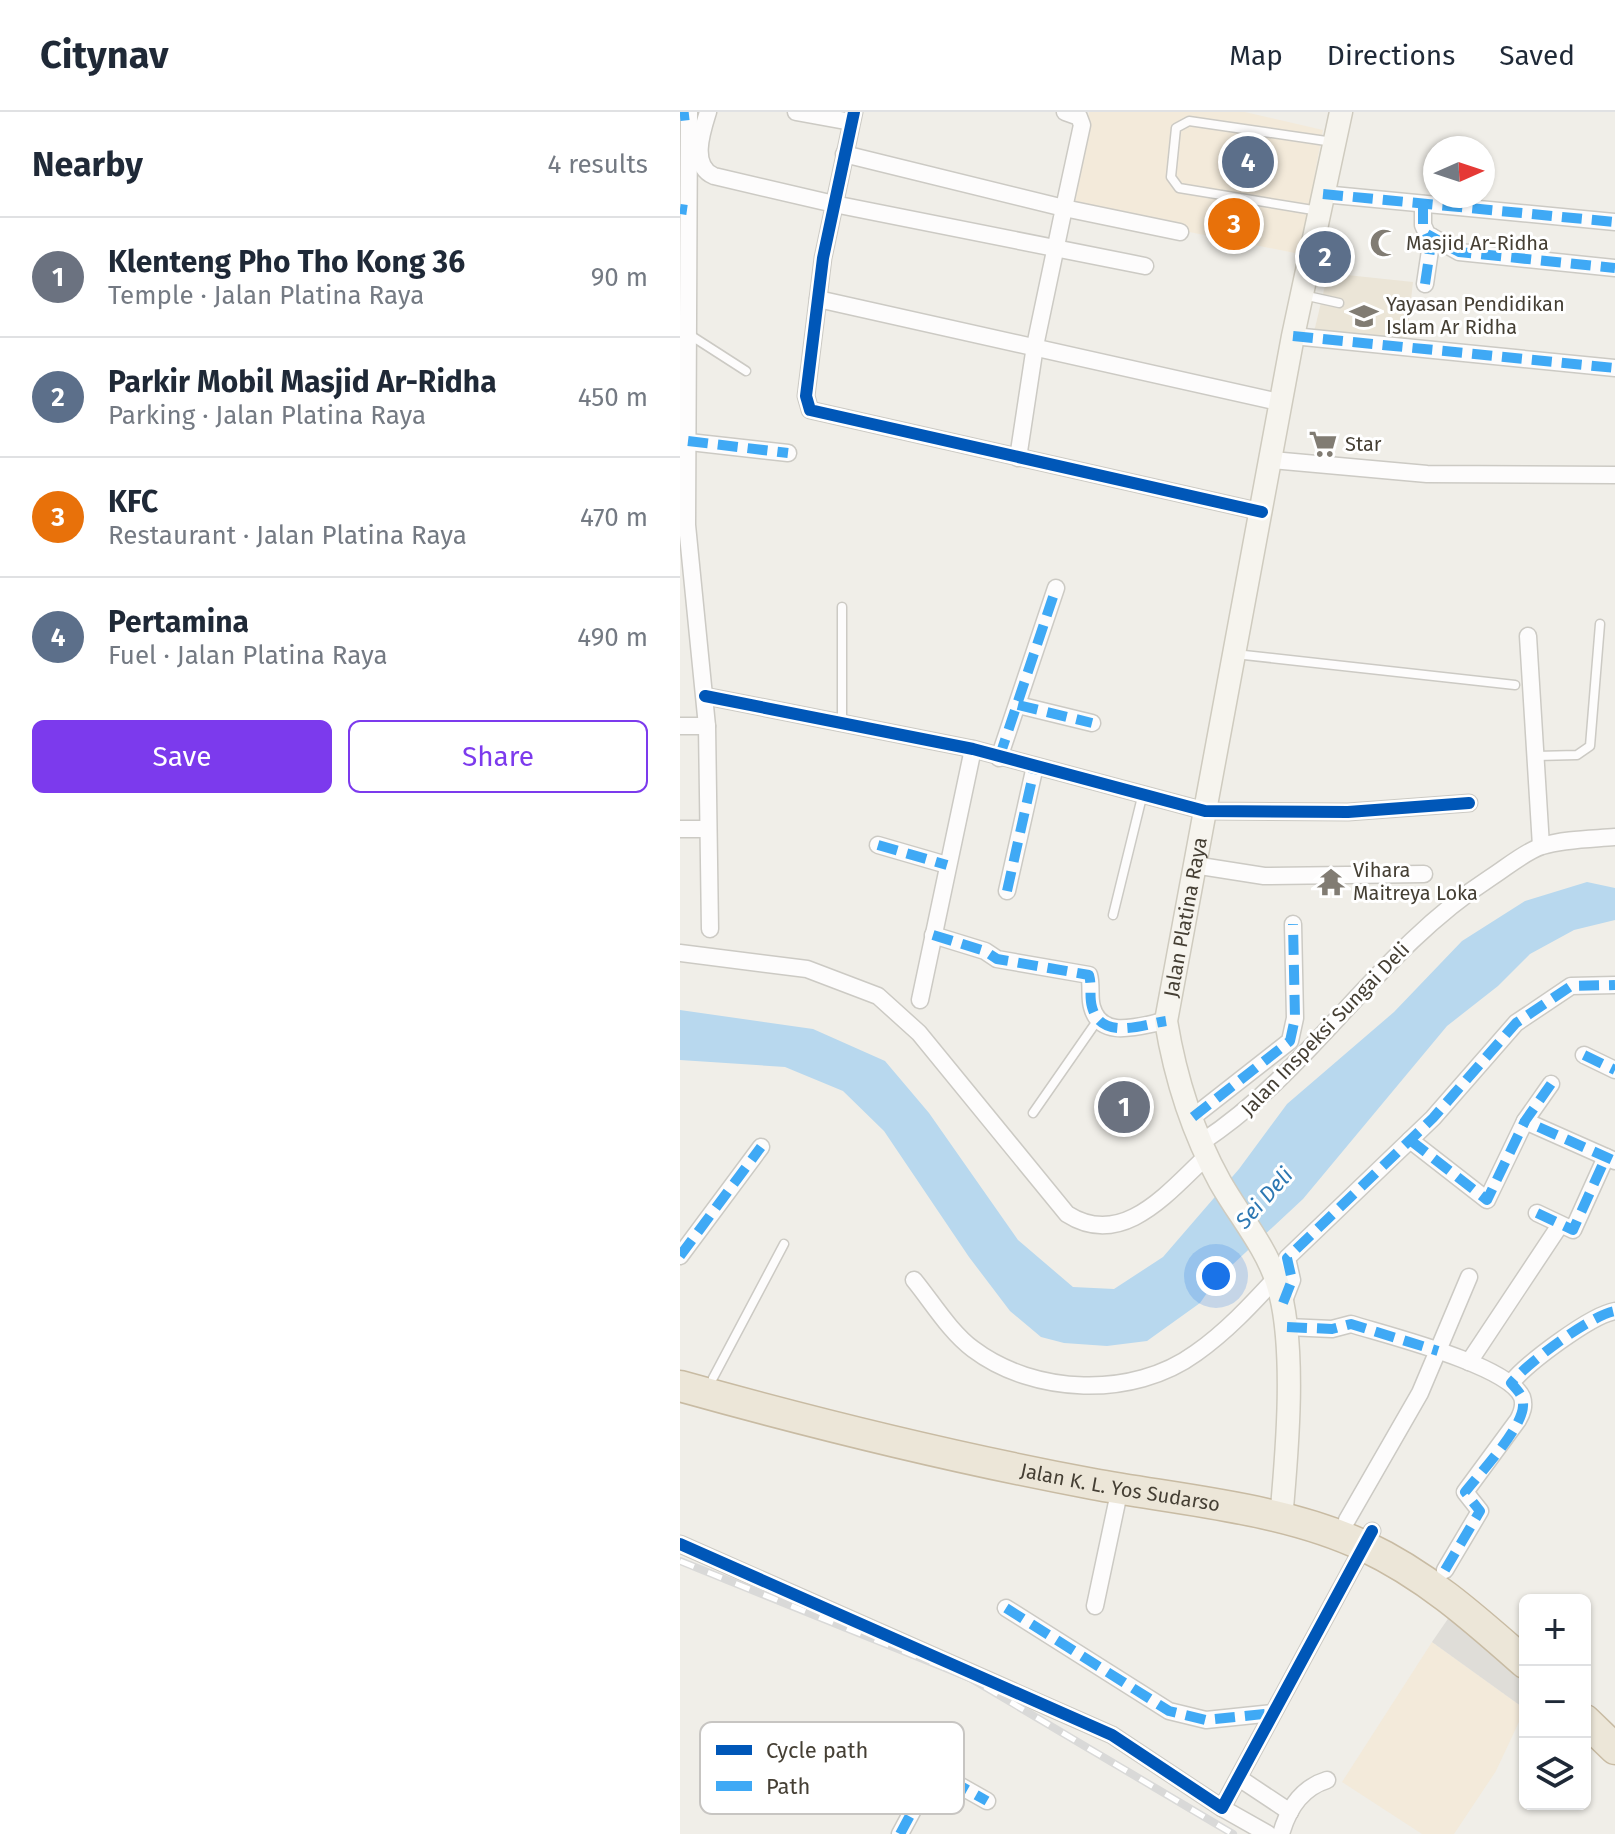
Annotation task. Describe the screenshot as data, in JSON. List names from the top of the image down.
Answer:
{
  "streets": {
    "highway": ["Jalan K. L. Yos Sudarso"],
    "main road": ["Jalan Platina Raya"],
    "street": ["Jalan Inspeksi Sungai Deli"]
  },
  "crossings": [
    ["Jalan Platina Raya", "Jalan Inspeksi Sungai Deli"],
    ["Jalan Platina Raya", "Jalan K. L. Yos Sudarso"]
  ],
  "water": ["Sei Deli"],
  "places": {
    "mosque": ["Masjid Ar-Ridha"],
    "school or university": ["Yayasan Pendidikan Islam Ar Ridha"],
    "supermarket": ["Star"],
    "temple": ["Vihara Maitreya Loka"]
  },
  "legend": ["Cycle path", "Path"],
  "north": "right",
  "page": {
    "header": "Citynav",
    "nav": ["Map", "Directions", "Saved"],
    "heading": ["Nearby", "4 results"],
    "pins": [
      "4",
      "3",
      "2",
      "1"
    ],
    "list": [
      {
        "mark": "1",
        "name": "Klenteng Pho Tho Kong 36",
        "note": "Temple · Jalan Platina Raya",
        "value": "90 m"
      },
      {
        "mark": "2",
        "name": "Parkir Mobil Masjid Ar-Ridha",
        "note": "Parking · Jalan Platina Raya",
        "value": "450 m"
      },
      {
        "mark": "3",
        "name": "KFC",
        "note": "Restaurant · Jalan Platina Raya",
        "value": "470 m"
      },
      {
        "mark": "4",
        "name": "Pertamina",
        "note": "Fuel · Jalan Platina Raya",
        "value": "490 m"
      }
    ],
    "buttons": ["Save", "Share"],
    "map_buttons": ["+", "−"]
  }
}
